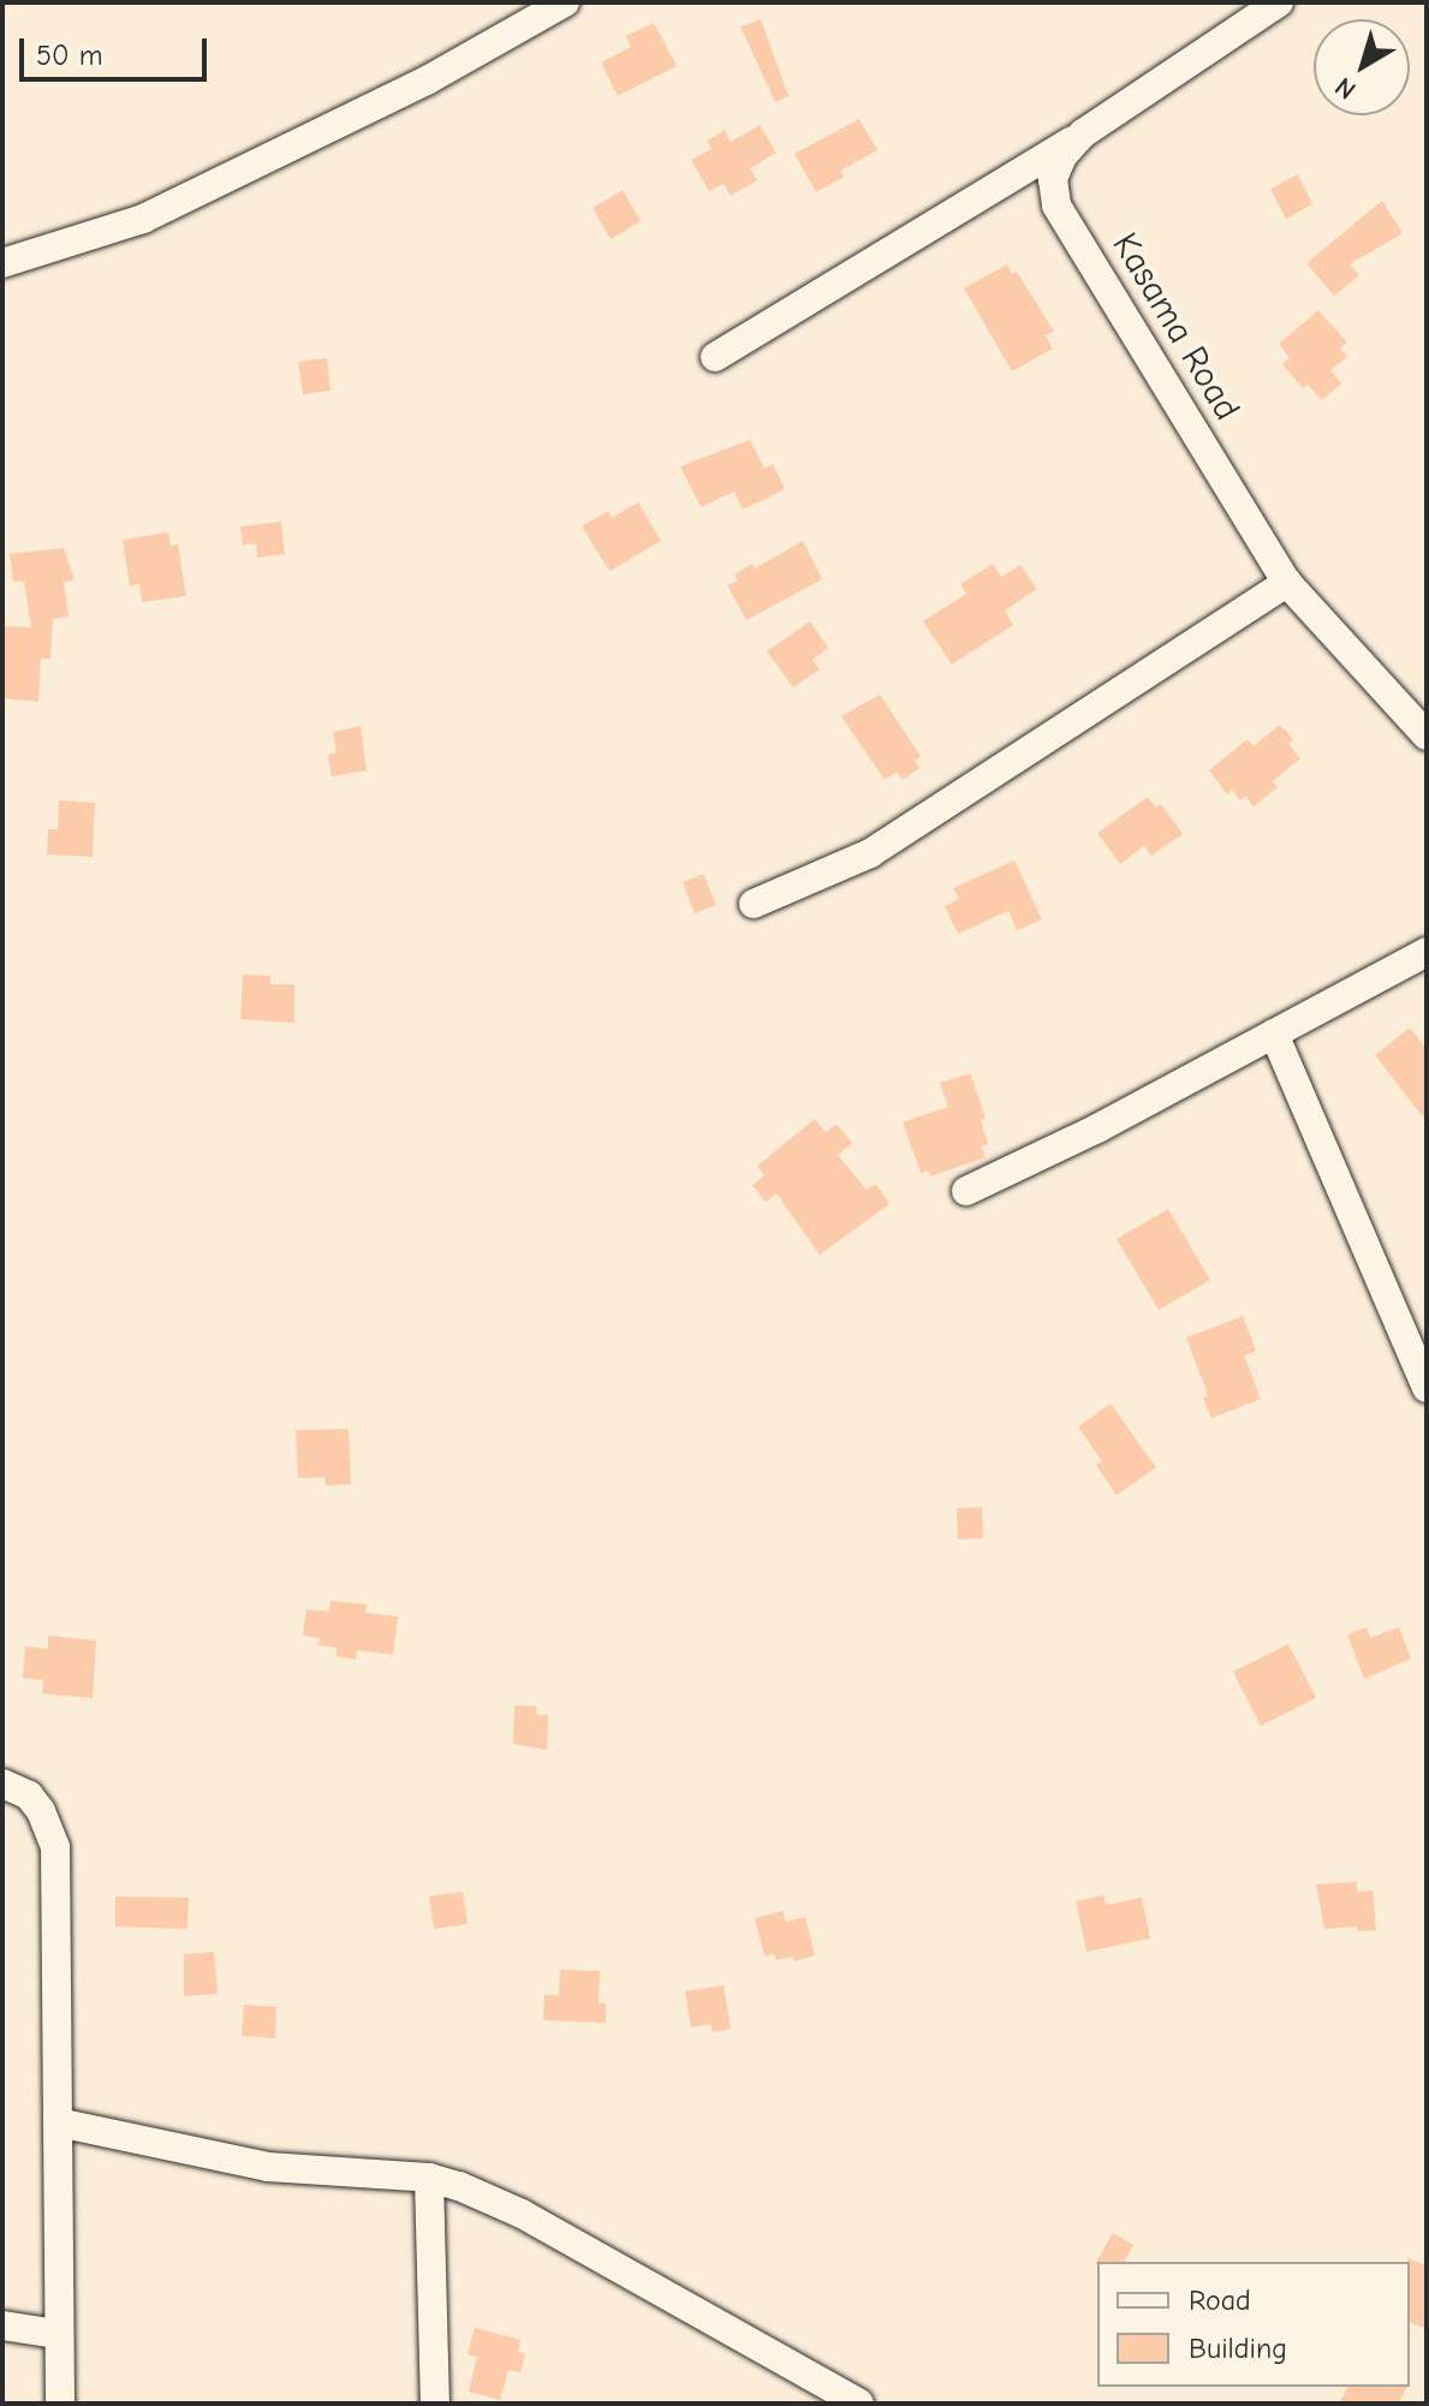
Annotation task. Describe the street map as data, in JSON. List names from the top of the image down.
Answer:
{
  "streets": {
    "street": ["Kasama Road"]
  },
  "legend": ["Road", "Building"],
  "scale_bar": "50 m",
  "north": "bottom left"
}
